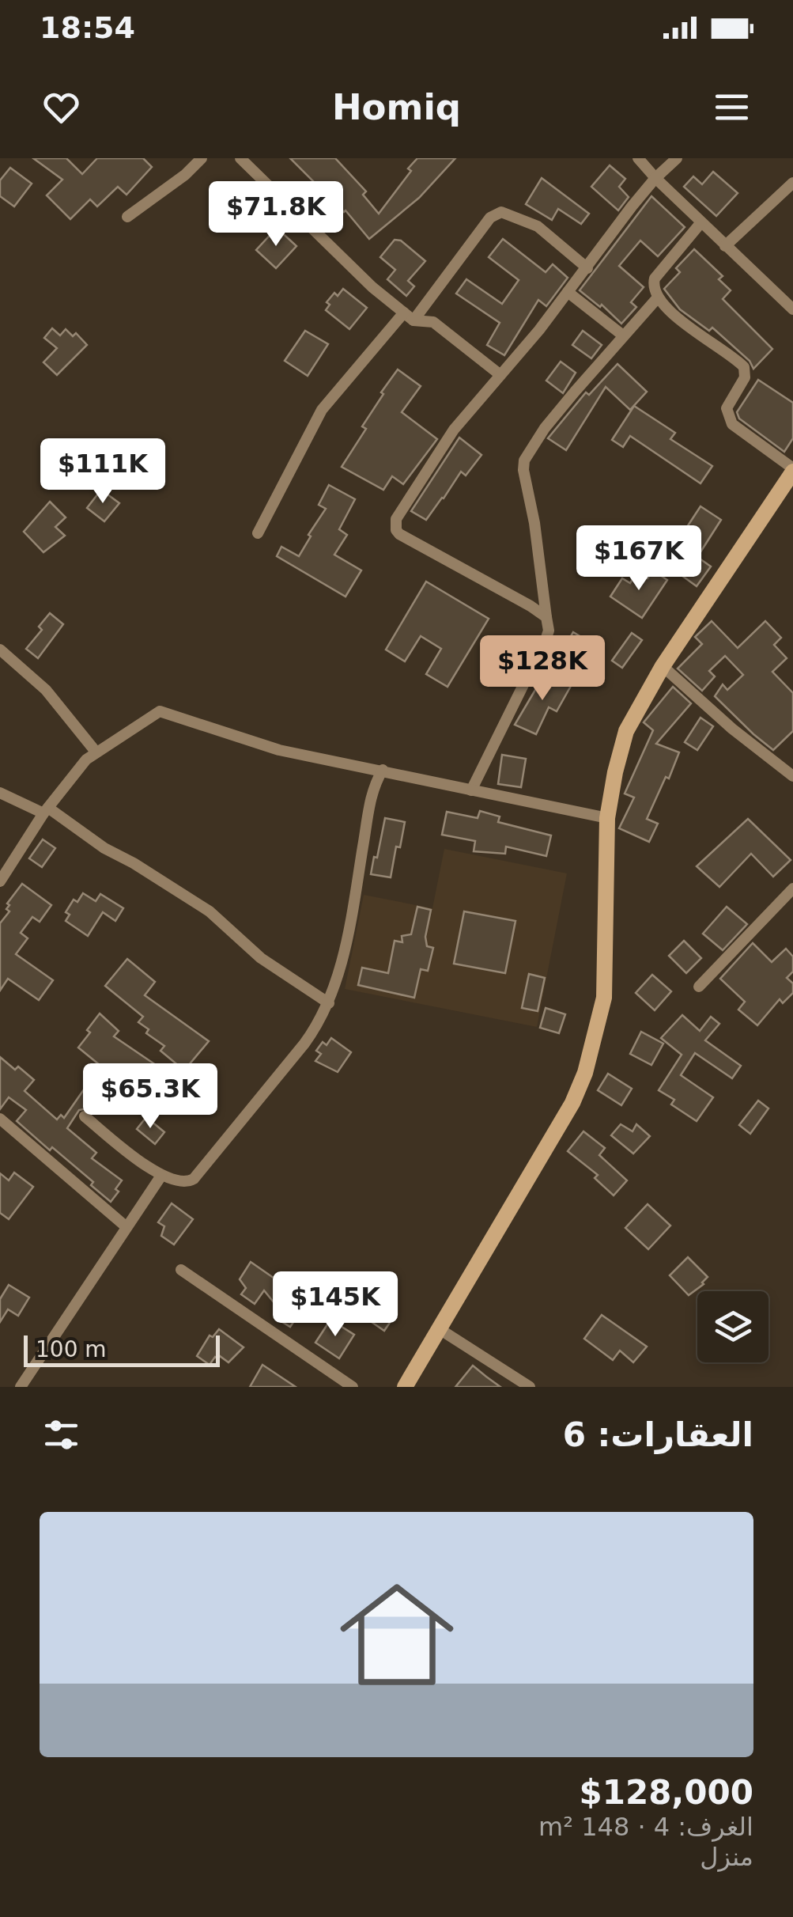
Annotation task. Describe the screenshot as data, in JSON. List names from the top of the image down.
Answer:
{
  "scale_bar": "100 m",
  "page": {
    "status": "18:54",
    "header": "Homiq",
    "price": [
      "$71.8K",
      "$111K",
      "$167K",
      "$128K",
      "$65.3K",
      "$145K"
    ],
    "scale": "100 m",
    "heading": "العقارات: 6",
    "list": [
      {
        "name": "$128,000",
        "note": "الغرف: 4 · 148 m² · منزل"
      }
    ]
  }
}
